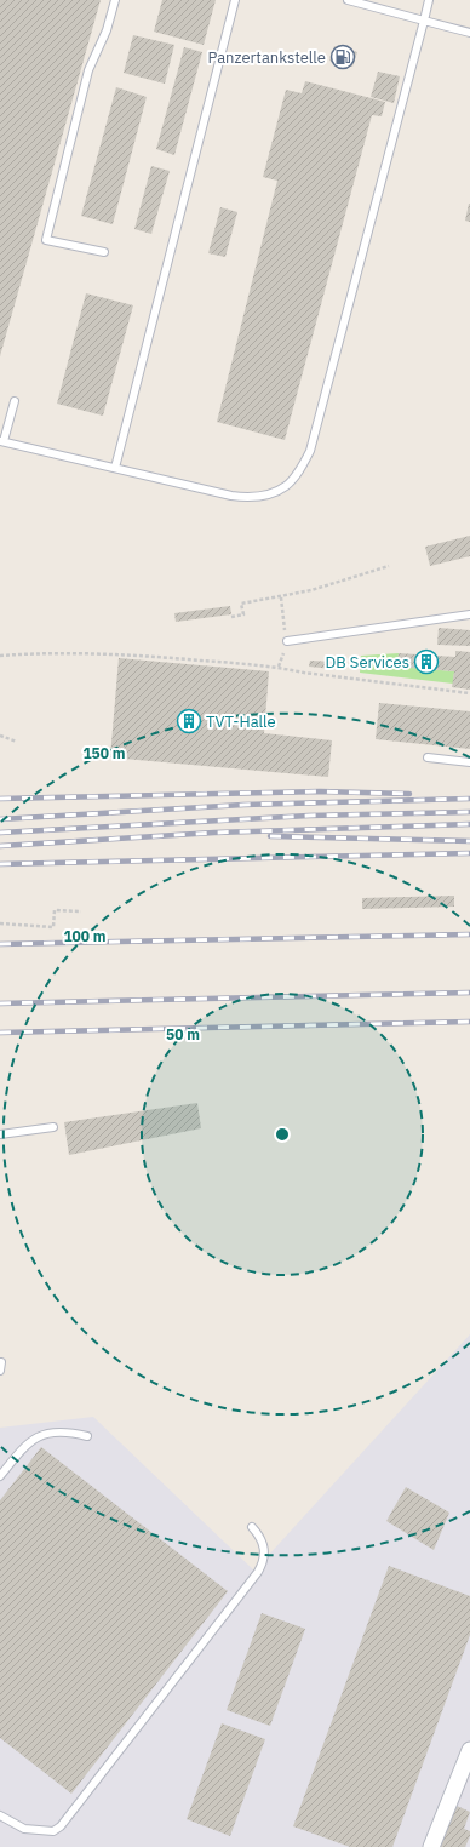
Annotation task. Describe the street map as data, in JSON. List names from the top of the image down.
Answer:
{
  "places": {
    "fuel station": ["Panzertankstelle"],
    "building": ["DB Services", "TVT-Halle"]
  },
  "rings": ["150 m", "100 m", "50 m"]
}
